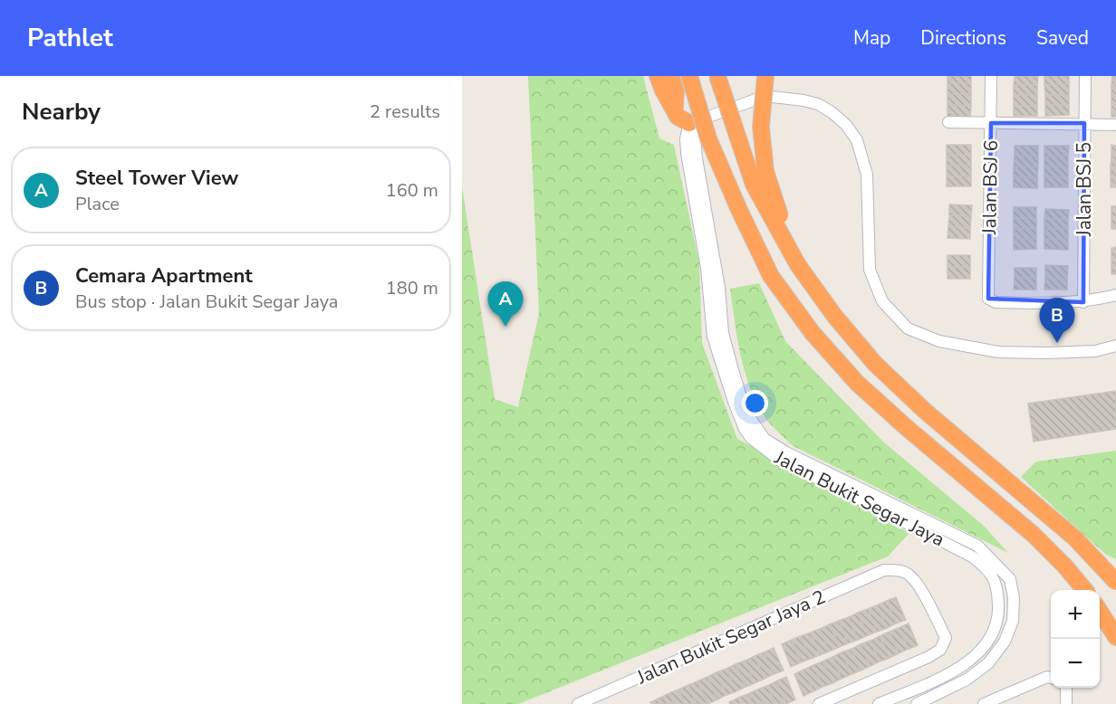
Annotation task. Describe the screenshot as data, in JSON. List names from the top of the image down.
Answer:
{
  "streets": {
    "street": [
      "Jalan BSJ 6",
      "Jalan BSJ 5",
      "Jalan Bukit Segar Jaya",
      "Jalan Bukit Segar Jaya 2"
    ]
  },
  "crossings": [
    ["Jalan BSJ 6", "Jalan BSJ 5"]
  ],
  "page": {
    "header": "Pathlet",
    "nav": ["Map", "Directions", "Saved"],
    "heading": ["Nearby", "2 results"],
    "list": [
      {
        "mark": "A",
        "name": "Steel Tower View",
        "note": "Place",
        "value": "160 m"
      },
      {
        "mark": "B",
        "name": "Cemara Apartment",
        "note": "Bus stop · Jalan Bukit Segar Jaya",
        "value": "180 m"
      }
    ],
    "pins": ["A", "B"],
    "map_buttons": ["+", "−"]
  }
}
